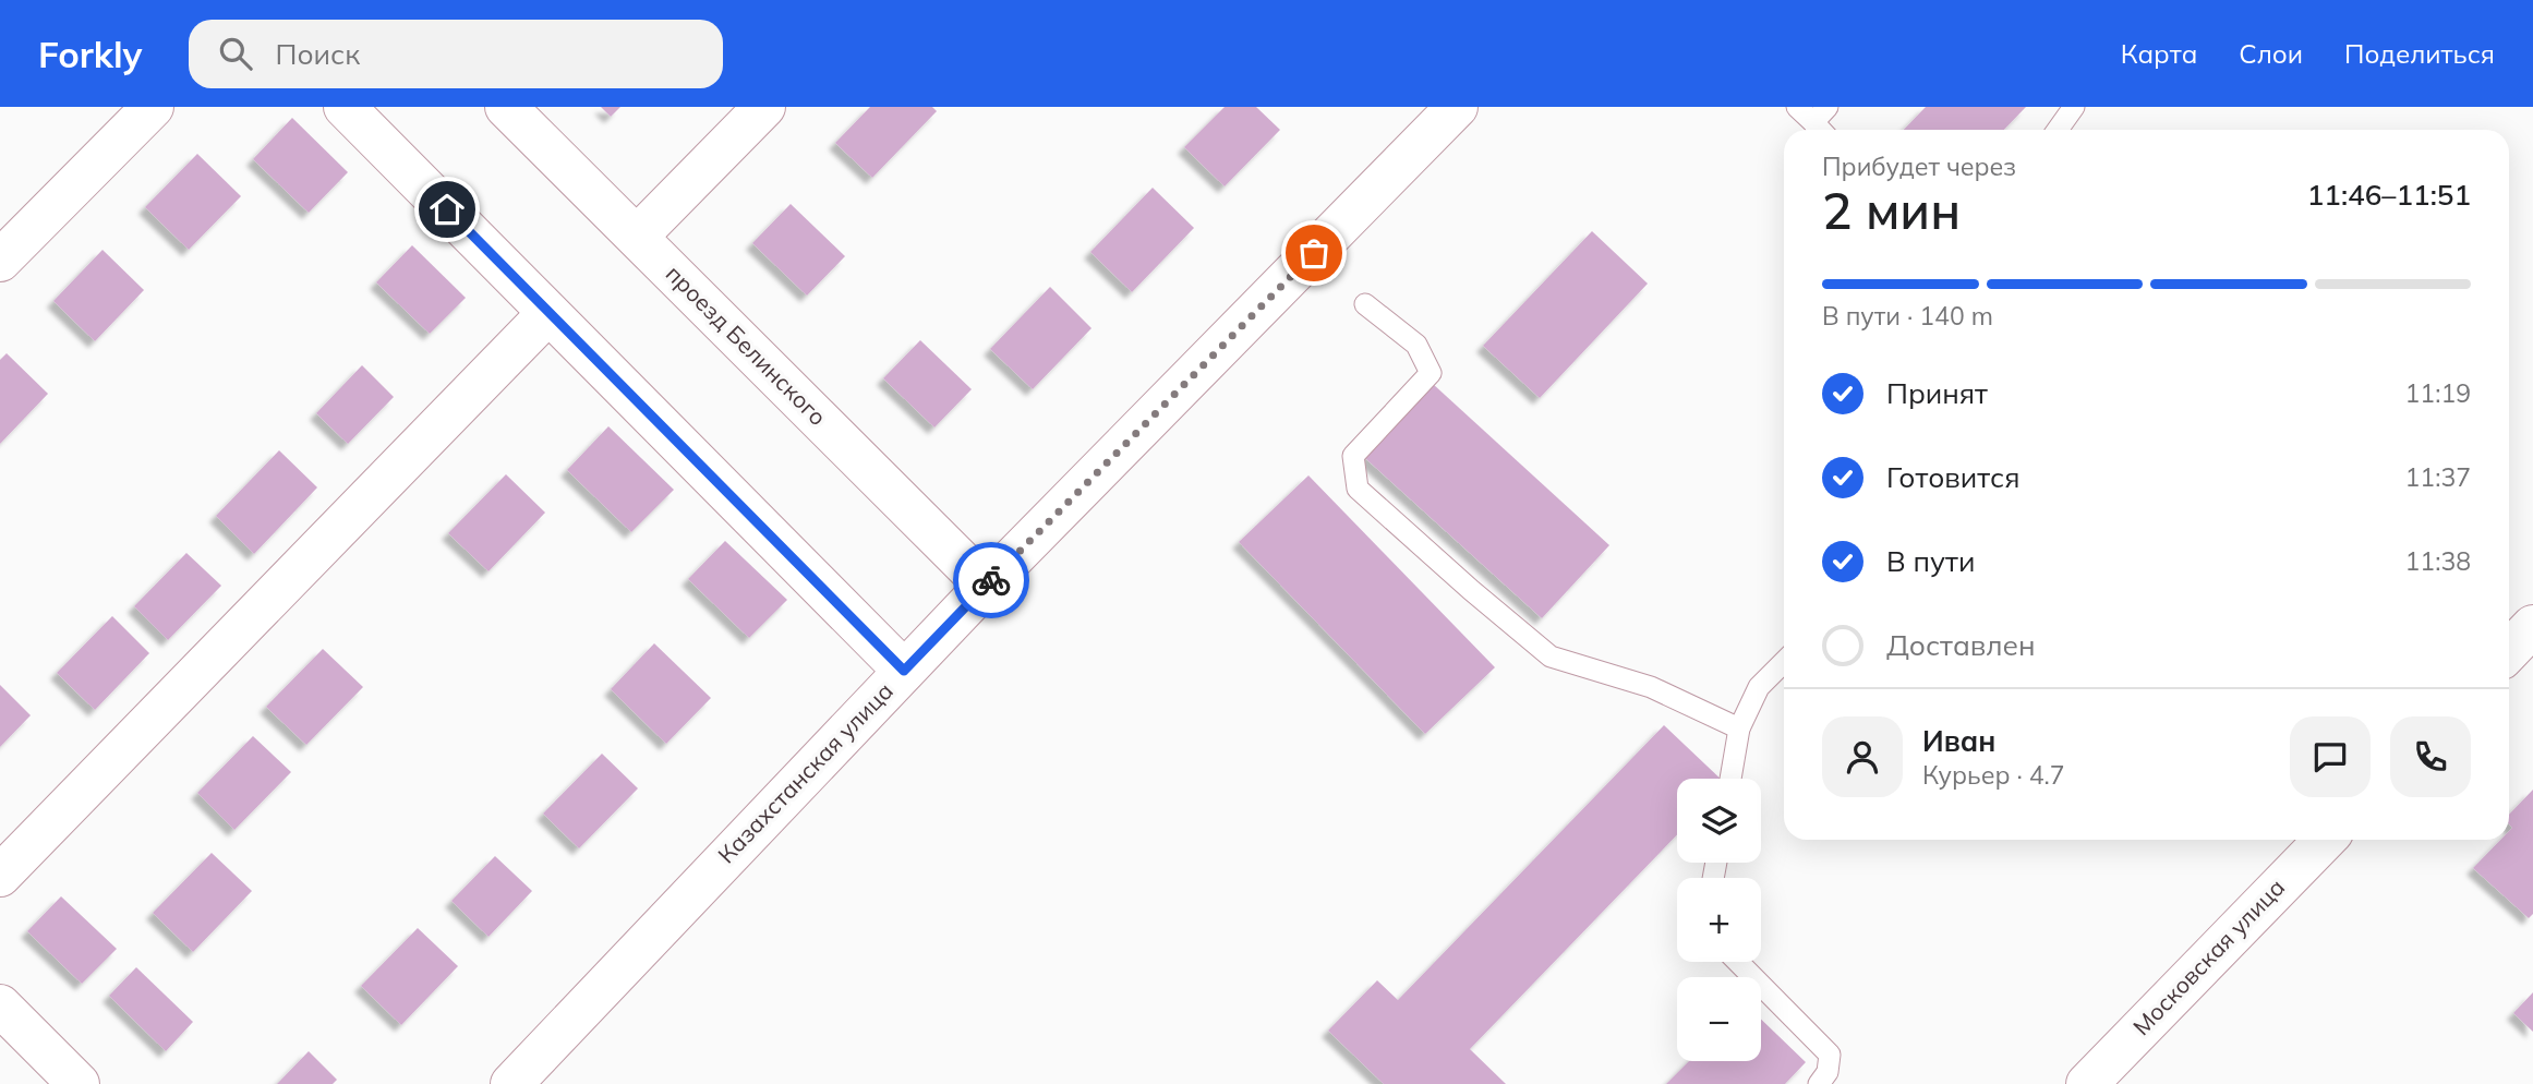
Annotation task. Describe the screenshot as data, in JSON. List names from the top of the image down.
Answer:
{
  "streets": {
    "street": ["проезд Белинского", "Казахстанская улица", "Московская улица"]
  },
  "crossings": [
    ["проезд Белинского", "Казахстанская улица"]
  ],
  "page": {
    "header": "Forkly",
    "search": "Поиск",
    "nav": ["Карта", "Слои", "Поделиться"],
    "heading": ["2 мин", "Прибудет через", "11:46–11:51"],
    "panel": ["Иван", "Курьер · 4.7"],
    "bar": "В пути · 140 m",
    "list": [
      ["Принят", "11:19"],
      ["Готовится", "11:37"],
      ["В пути", "11:38"],
      "Доставлен"
    ],
    "map_buttons": ["+", "−"]
  }
}
